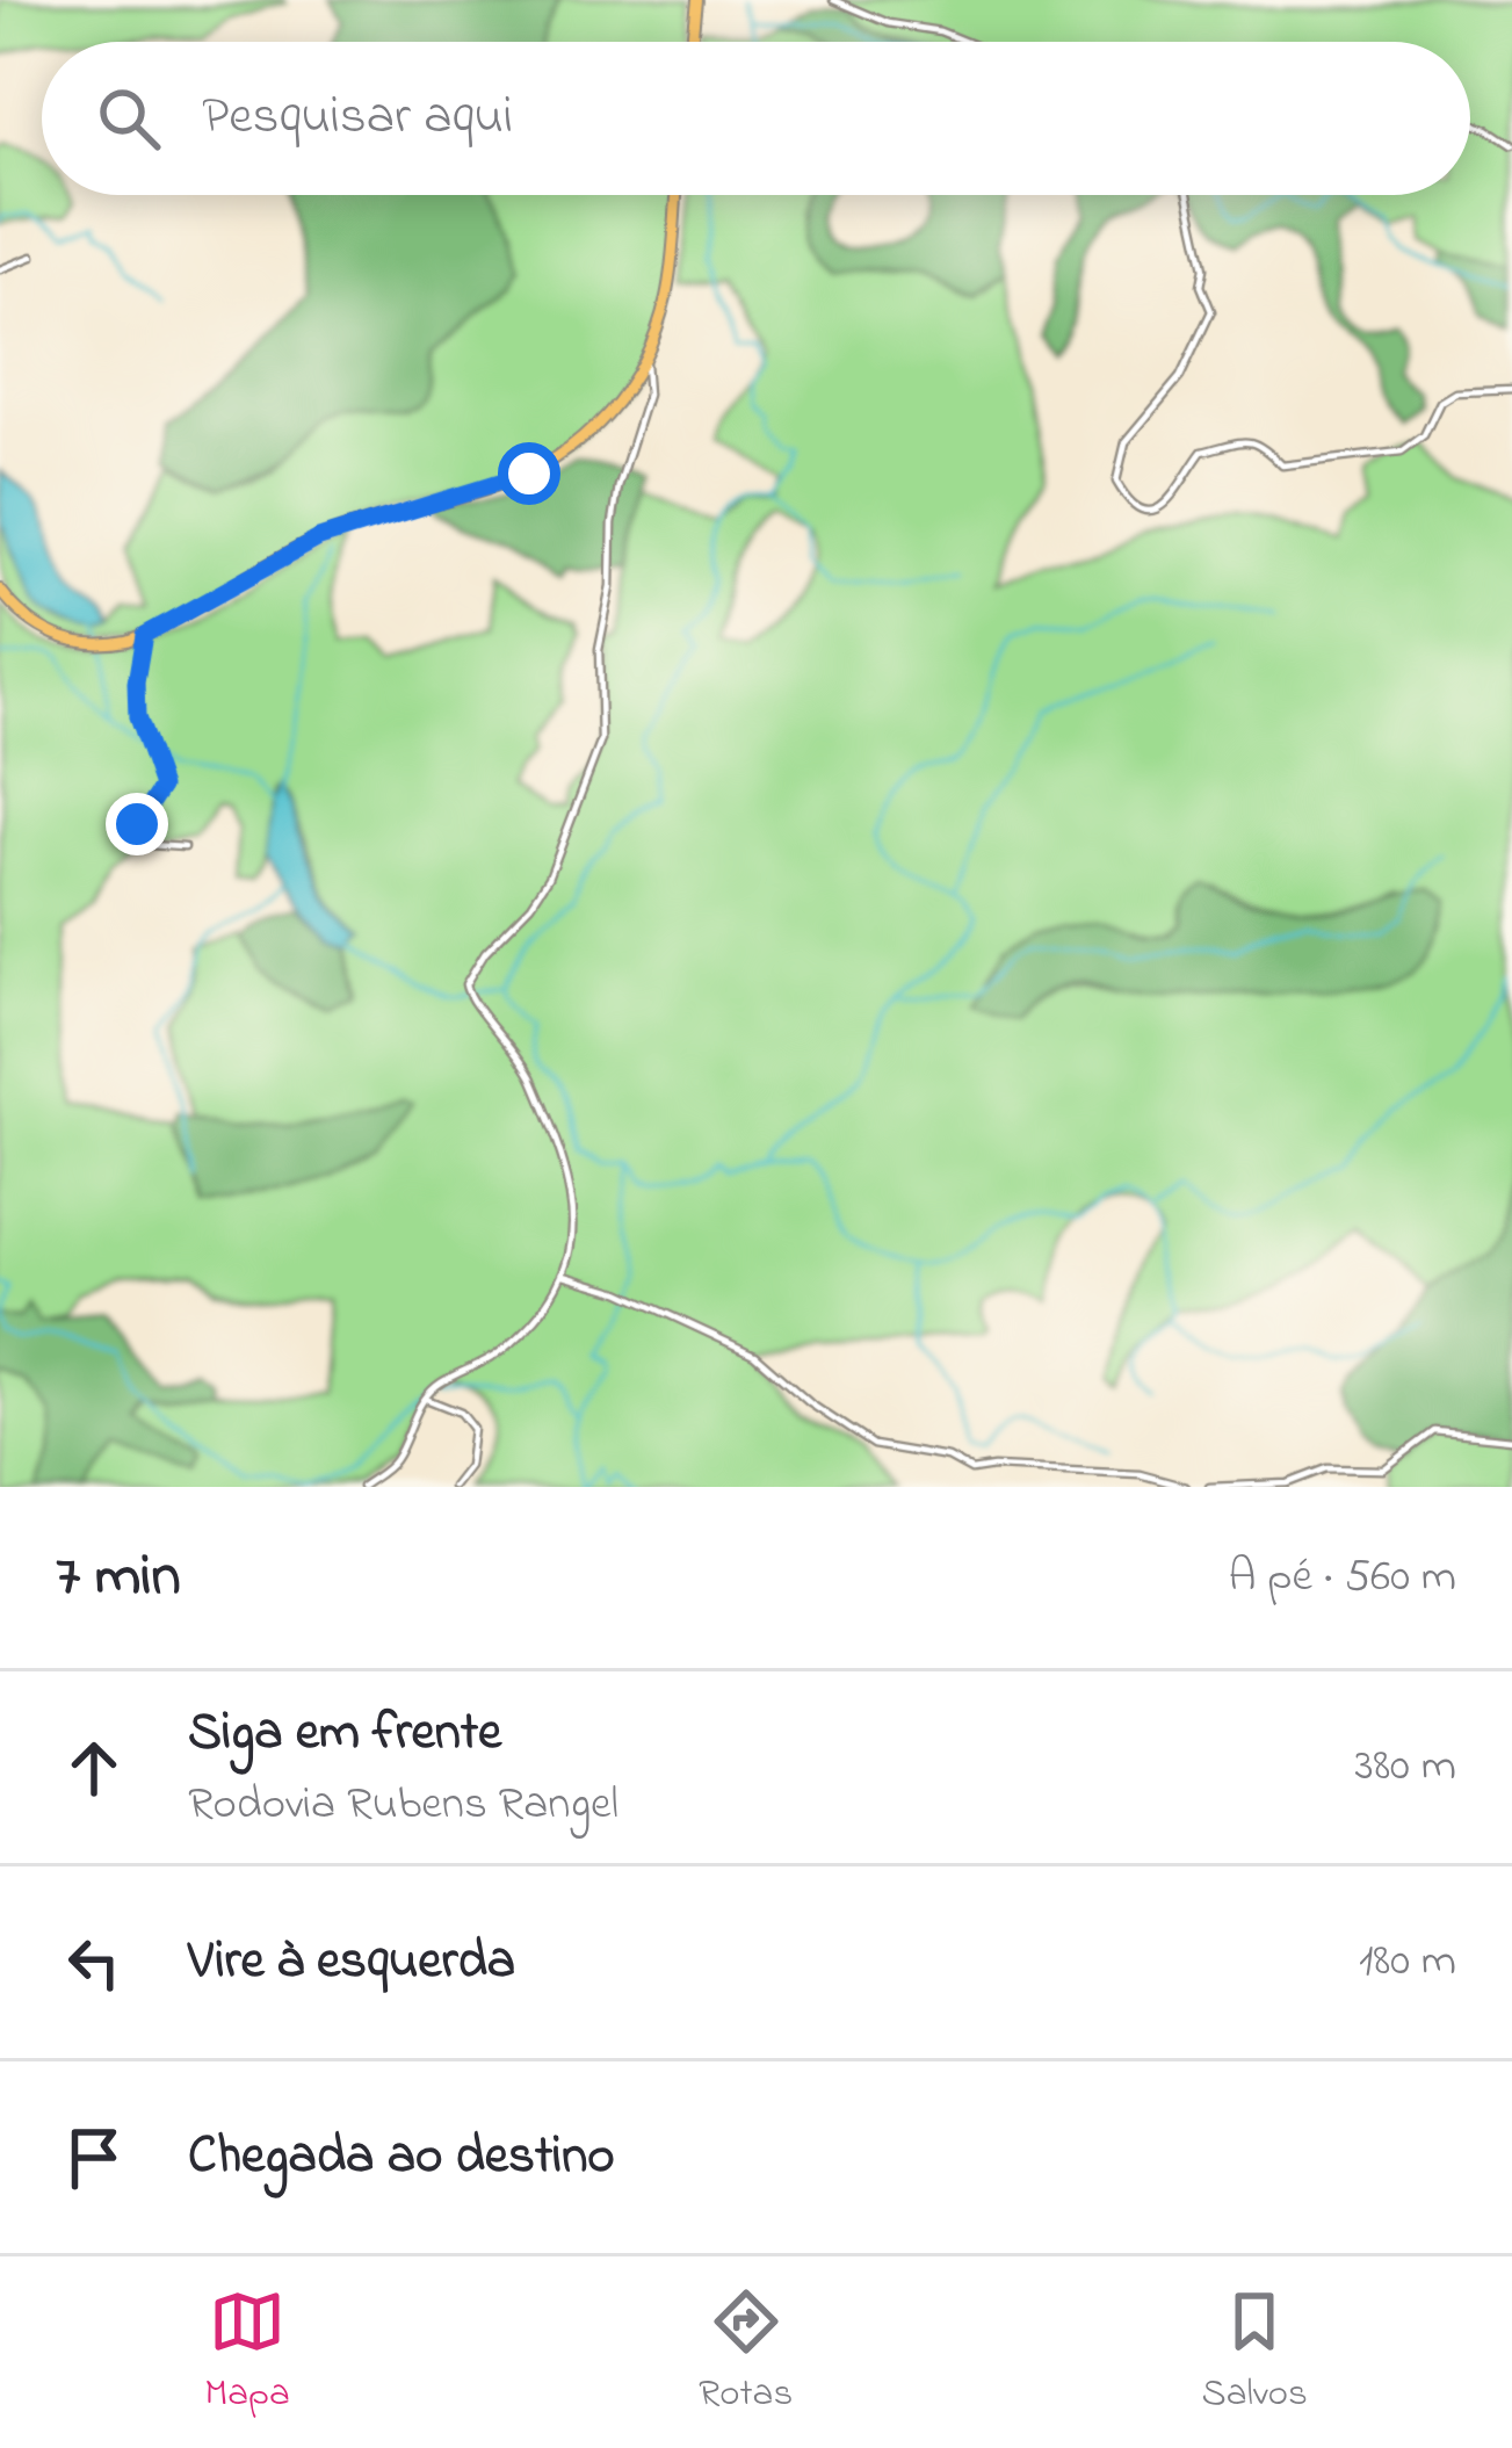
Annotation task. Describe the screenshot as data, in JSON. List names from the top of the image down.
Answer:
{
  "page": {
    "search": "Pesquisar aqui",
    "heading": ["7 min", "A pé · 560 m"],
    "list": [
      ["Siga em frente", "Rodovia Rubens Rangel", "380 m"],
      ["Vire à esquerda", "180 m"],
      "Chegada ao destino"
    ],
    "nav": ["Mapa", "Rotas", "Salvos"]
  }
}
